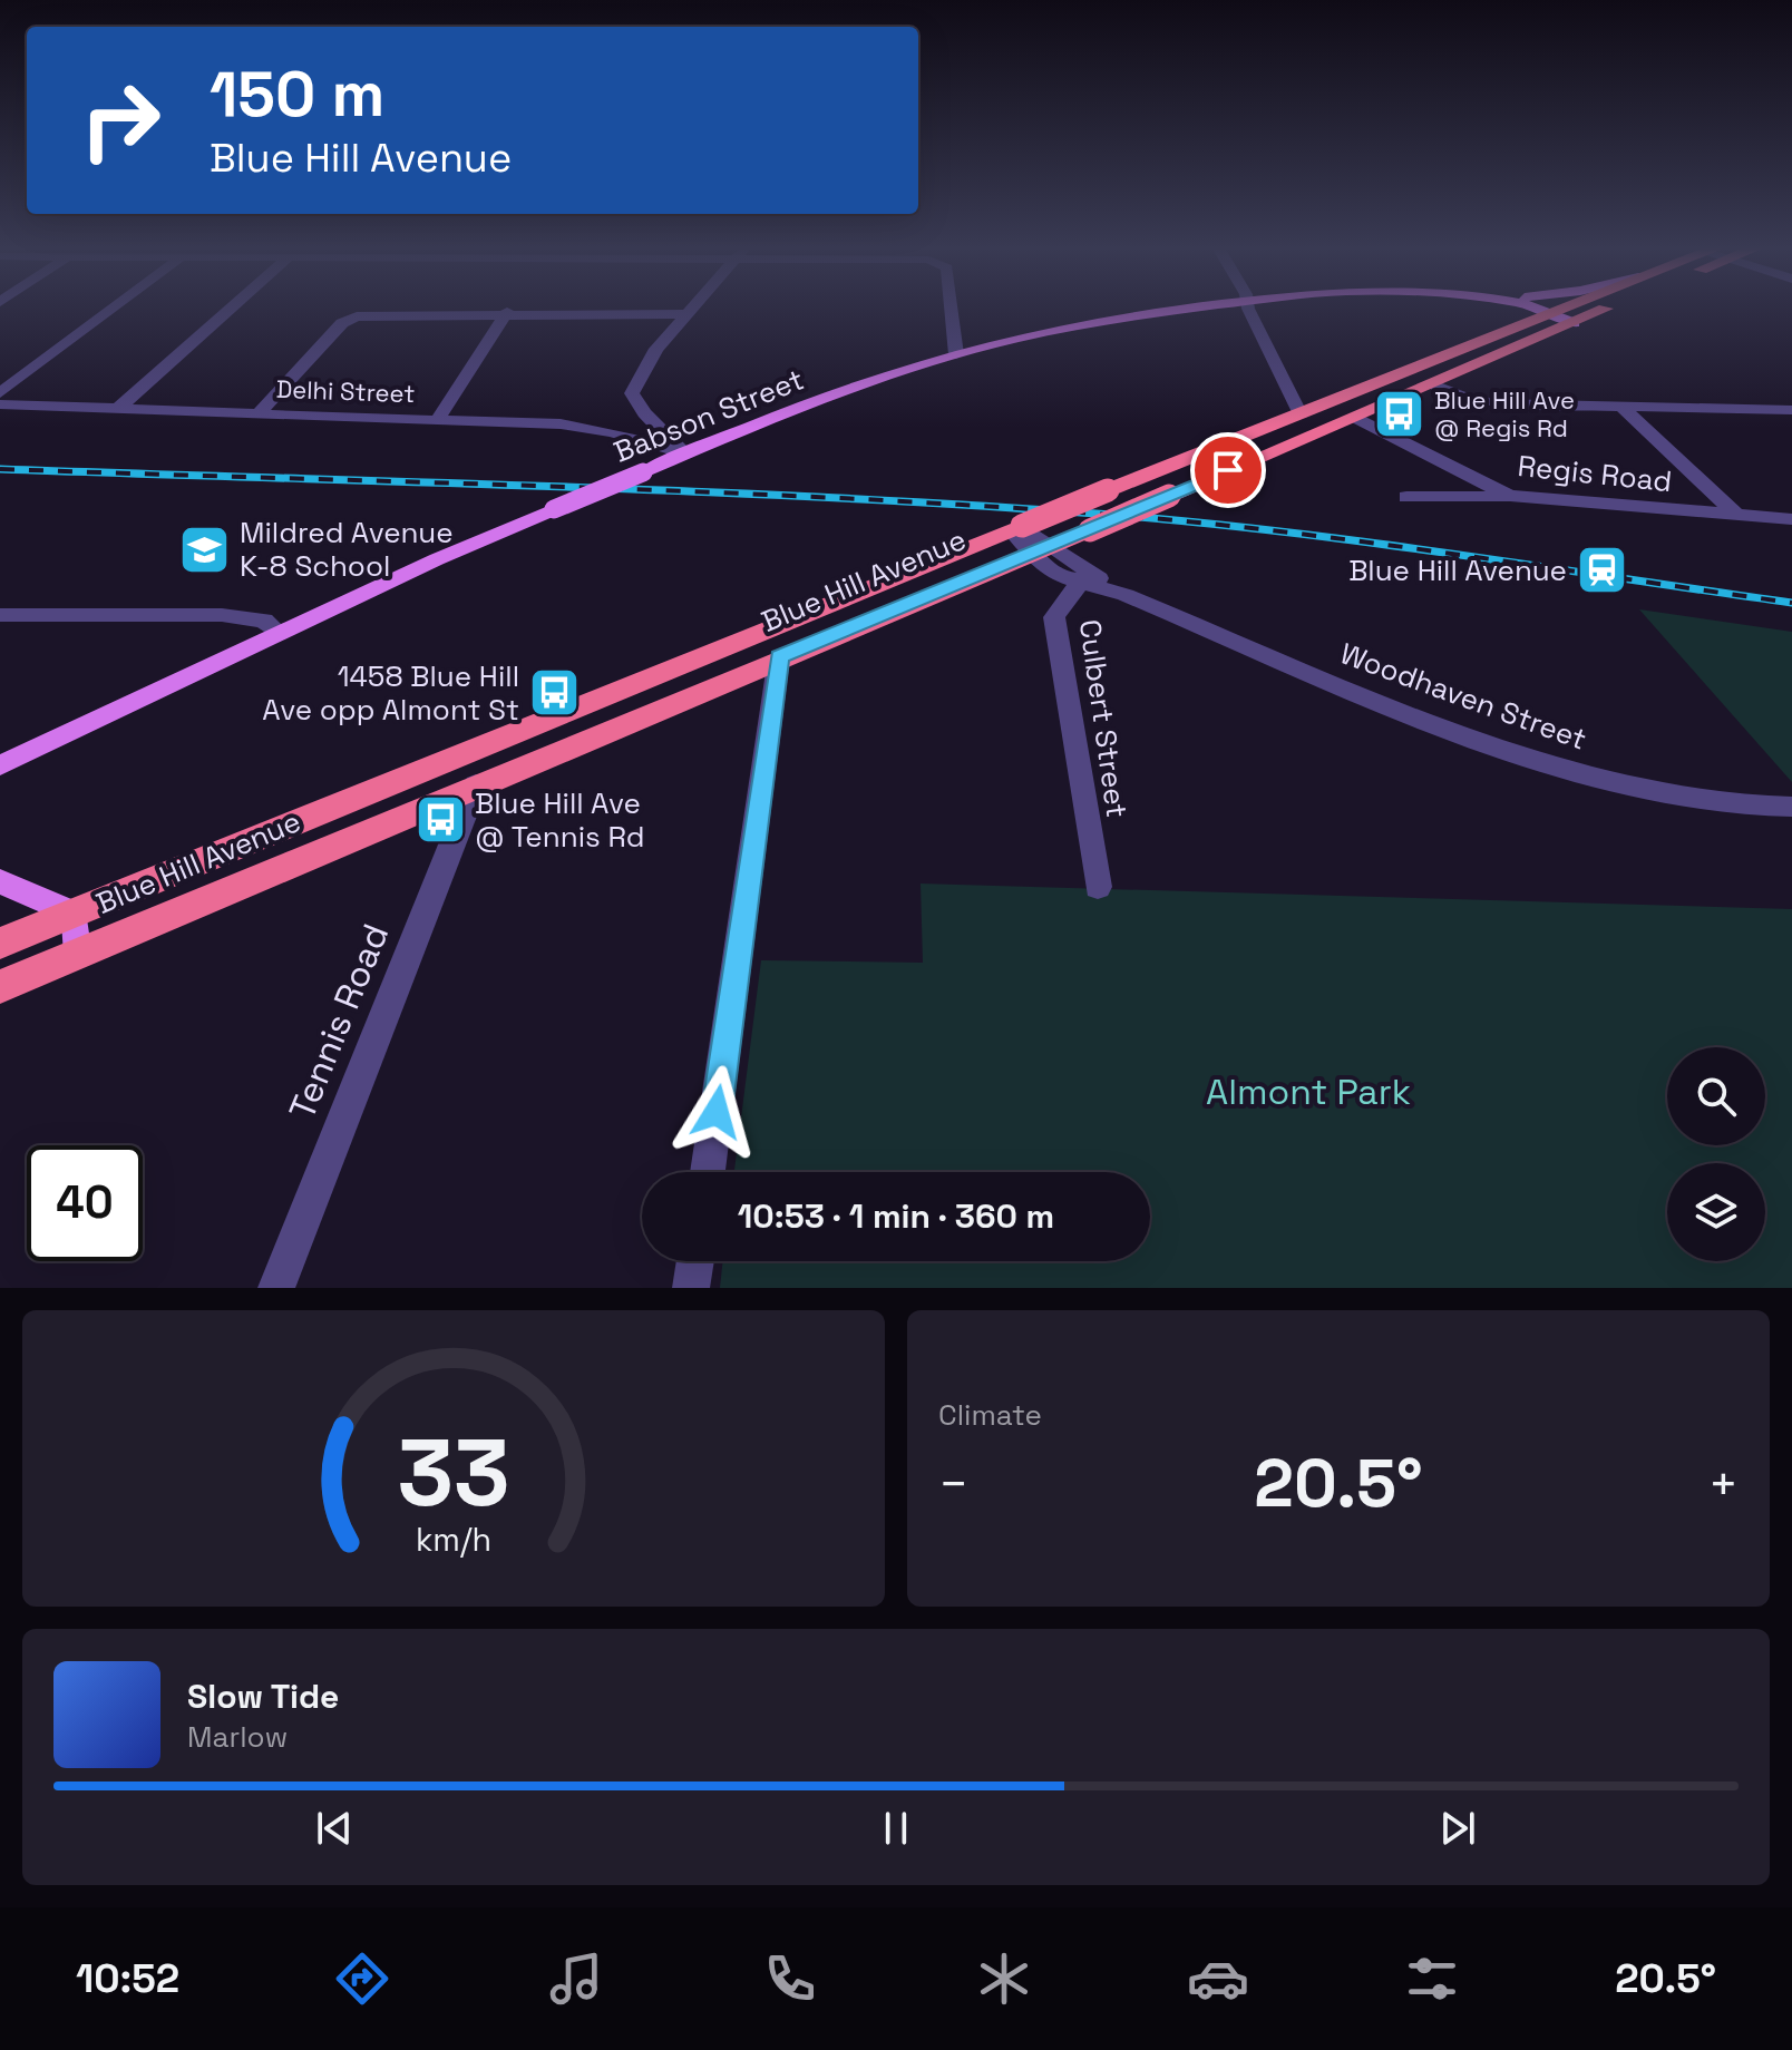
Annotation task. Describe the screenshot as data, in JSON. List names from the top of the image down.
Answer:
{
  "streets": {
    "highway": ["Blue Hill Avenue"],
    "main road": ["Babson Street"],
    "street": [
      "Delhi Street",
      "Regis Road",
      "Woodhaven Street",
      "Culbert Street",
      "Tennis Road"
    ]
  },
  "crossings": [
    ["Delhi Street", "Babson Street"],
    ["Babson Street", "Blue Hill Avenue"],
    ["Regis Road", "Blue Hill Avenue"],
    ["Blue Hill Avenue", "Woodhaven Street"],
    ["Blue Hill Avenue", "Tennis Road"],
    ["Woodhaven Street", "Culbert Street"]
  ],
  "parks": ["Almont Park"],
  "places": {
    "bus stop": ["Blue Hill Ave @ Regis Rd", "1458 Blue Hill Ave opp Almont St", "Blue Hill Ave @ Tennis Rd"],
    "school or university": ["Mildred Avenue K-8 School"],
    "station": ["Blue Hill Avenue"]
  },
  "page": {
    "turn": ["150 m", "Blue Hill Avenue"],
    "limit": "40",
    "trip": "10:53 · 1 min · 360 m",
    "tile": "Climate",
    "heat": ["−", "20.5°", "+"],
    "song": ["Slow Tide", "Marlow"],
    "tabs": ["10:52", "20.5°"],
    "gauge": ["33", "km/h"]
  }
}
